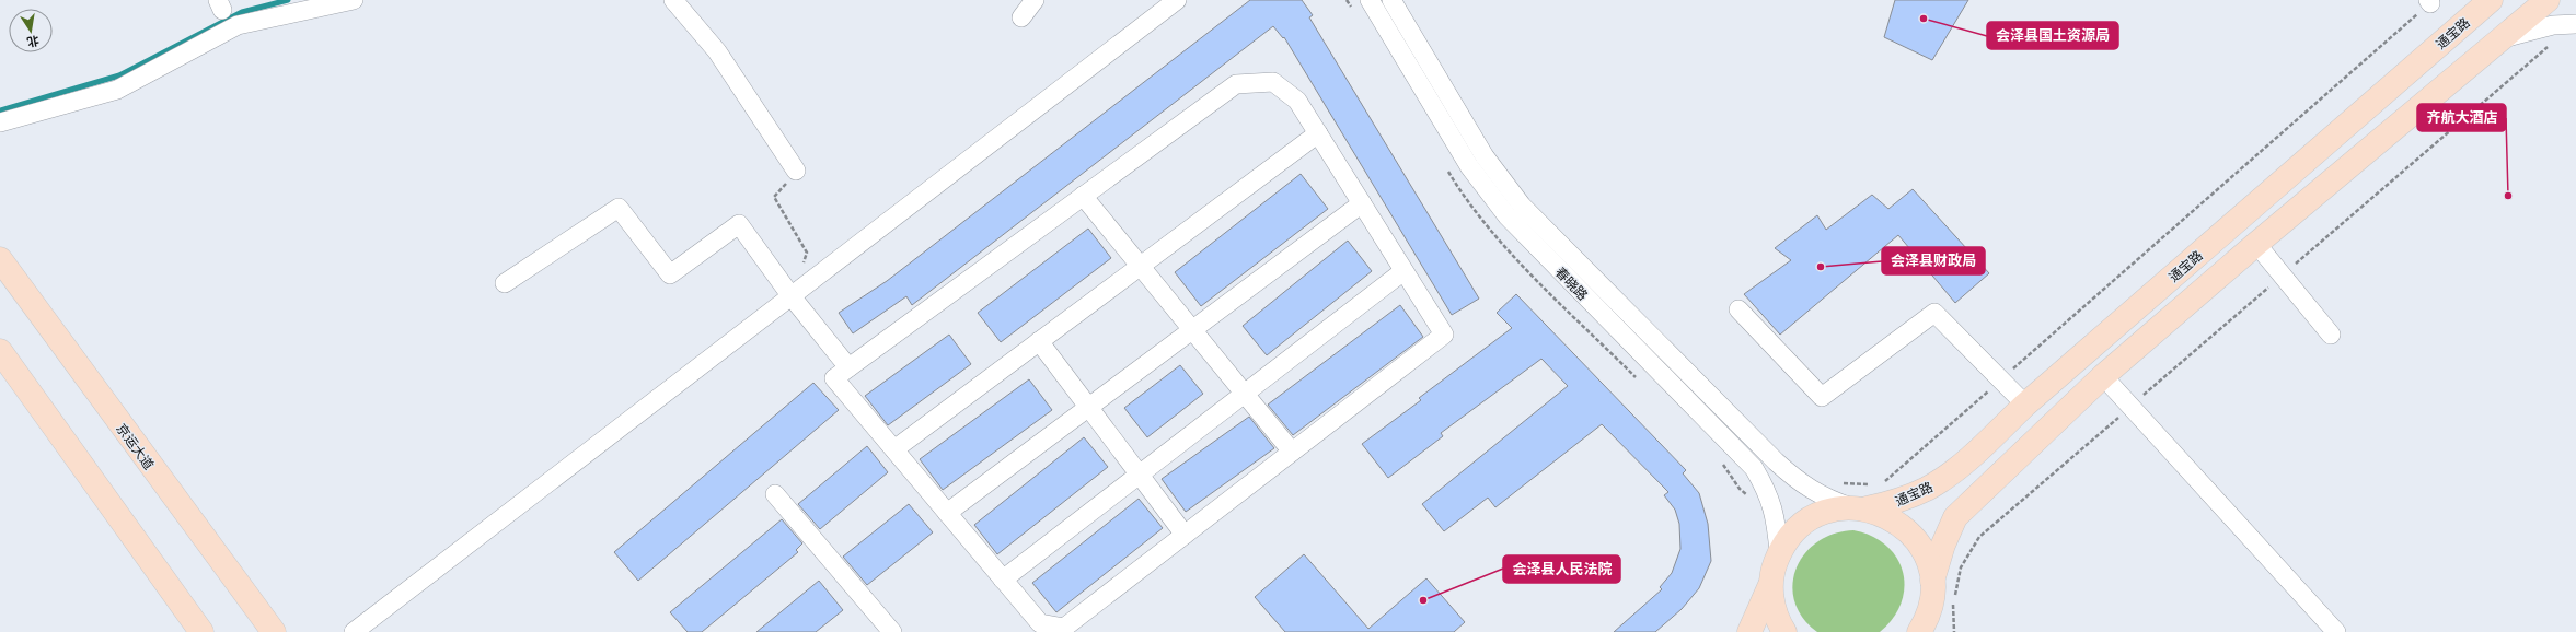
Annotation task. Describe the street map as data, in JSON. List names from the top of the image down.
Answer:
{
  "streets": {
    "main road": ["通宝路", "京运大道"],
    "street": ["春晓路"]
  },
  "crossings": [
    ["通宝路", "春晓路"]
  ],
  "places": [
    "会泽县国土资源局",
    "齐航大酒店",
    "会泽县财政局",
    "会泽县人民法院"
  ],
  "north": "bottom"
}
